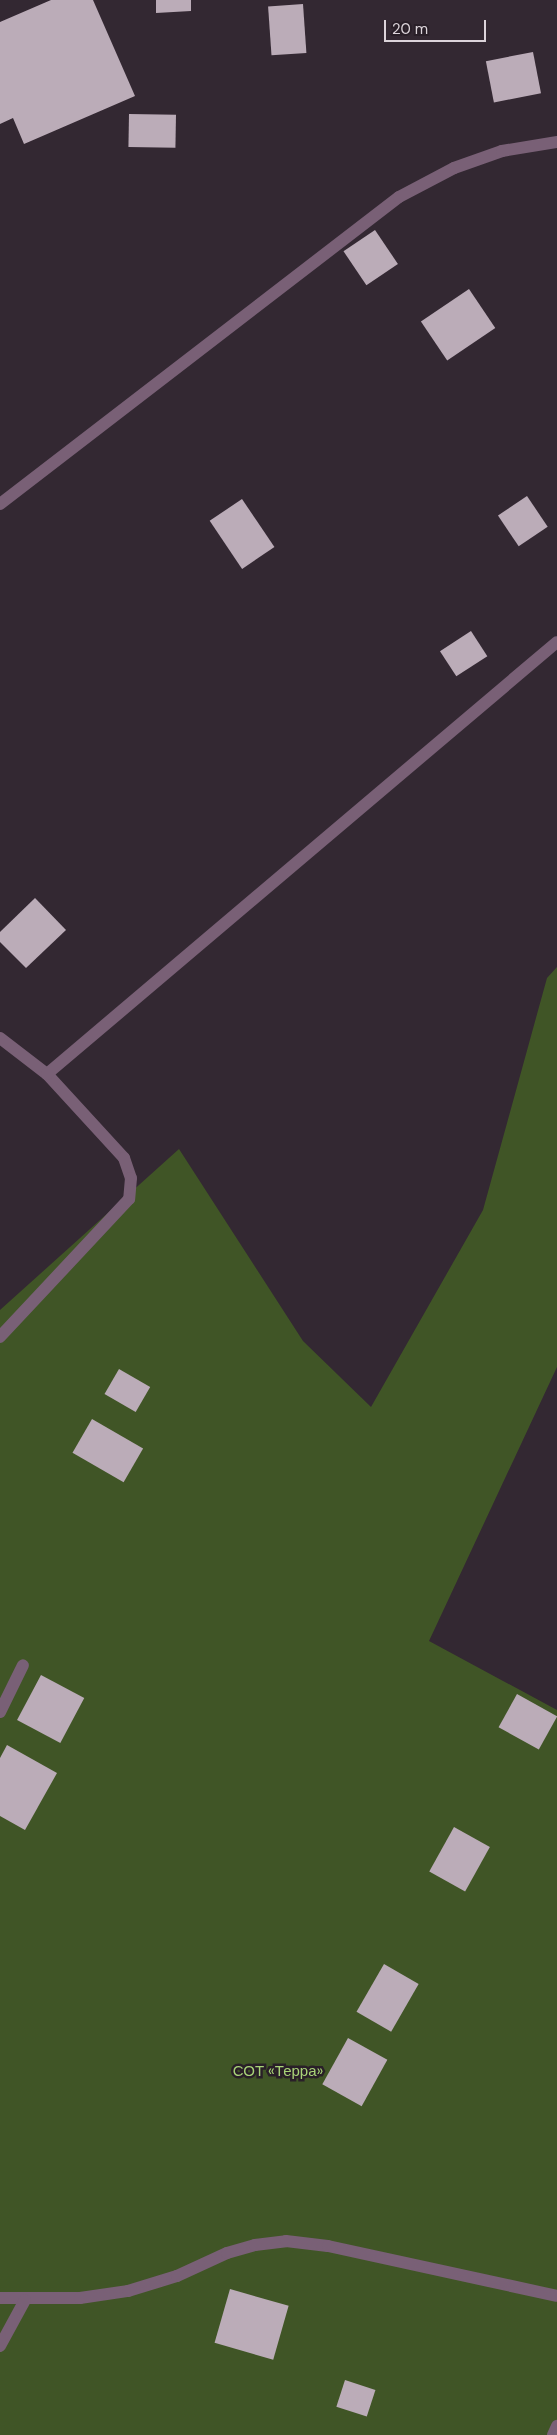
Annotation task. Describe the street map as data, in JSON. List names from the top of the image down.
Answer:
{
  "parks": ["СОТ «Терра»"],
  "scale_bar": "20 m"
}
